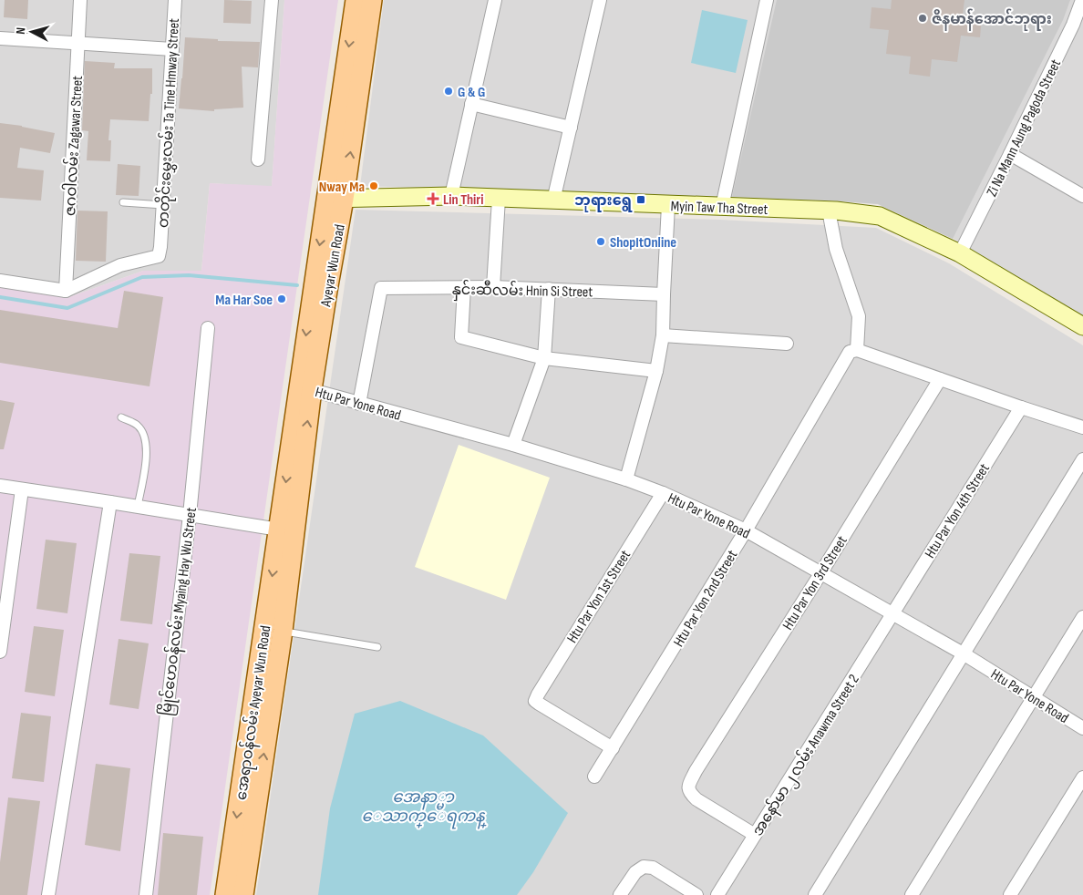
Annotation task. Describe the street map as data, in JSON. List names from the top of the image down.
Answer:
{
  "streets": {
    "main road": ["Myin Taw Tha Street", "Ayeyar Wun Road", "အေရာဝန်လမ်း Ayeyar Wun Road"],
    "street": [
      "တတိုင်းမွှေးလမ်း Ta Tine Hmway Street",
      "Zi Na Mann Aung Pagoda Street",
      "ဇဂဝါလမ်း Zagawar Street",
      "နှင်းဆီလမ်း Hnin Si Street",
      "Htu Par Yone Road",
      "Htu Par Yon 4th Street",
      "Htu Par Yon 3rd Street",
      "Htu Par Yon 1st Street",
      "Htu Par Yon 2nd Street",
      "မြိုင်ဟေဝန်လမ်း Myaing Hay Wu Street",
      "အနော်မာ ၂ လမ်း Anawma Street 2"
    ]
  },
  "crossings": [
    ["တတိုင်းမွှေးလမ်း Ta Tine Hmway Street", "ဇဂဝါလမ်း Zagawar Street"],
    ["Zi Na Mann Aung Pagoda Street", "Myin Taw Tha Street"],
    ["Myin Taw Tha Street", "Ayeyar Wun Road"],
    ["Ayeyar Wun Road", "Htu Par Yone Road"],
    ["Ayeyar Wun Road", "အေရာဝန်လမ်း Ayeyar Wun Road"],
    ["နှင်းဆီလမ်း Hnin Si Street", "Htu Par Yone Road"],
    ["Htu Par Yone Road", "Htu Par Yon 4th Street"],
    ["Htu Par Yone Road", "Htu Par Yon 3rd Street"],
    ["Htu Par Yone Road", "Htu Par Yon 1st Street"],
    ["Htu Par Yone Road", "Htu Par Yon 2nd Street"],
    ["Htu Par Yone Road", "အနော်မာ ၂ လမ်း Anawma Street 2"],
    ["Htu Par Yon 4th Street", "အနော်မာ ၂ လမ်း Anawma Street 2"],
    ["Htu Par Yon 3rd Street", "အနော်မာ ၂ လမ်း Anawma Street 2"],
    ["Htu Par Yon 1st Street", "Htu Par Yon 2nd Street"]
  ],
  "water": ["အေနာ္မာ ေသာက္ေရကန္"],
  "places": {
    "other": [
      "ဇိနမာန်အောင်ဘုရား",
      "G & G",
      "Nway Ma",
      "ShopItOnline",
      "Ma Har Soe"
    ],
    "health": ["Lin Thiri"],
    "transit": ["ဘုရားရွေ"]
  },
  "north": "left"
}
